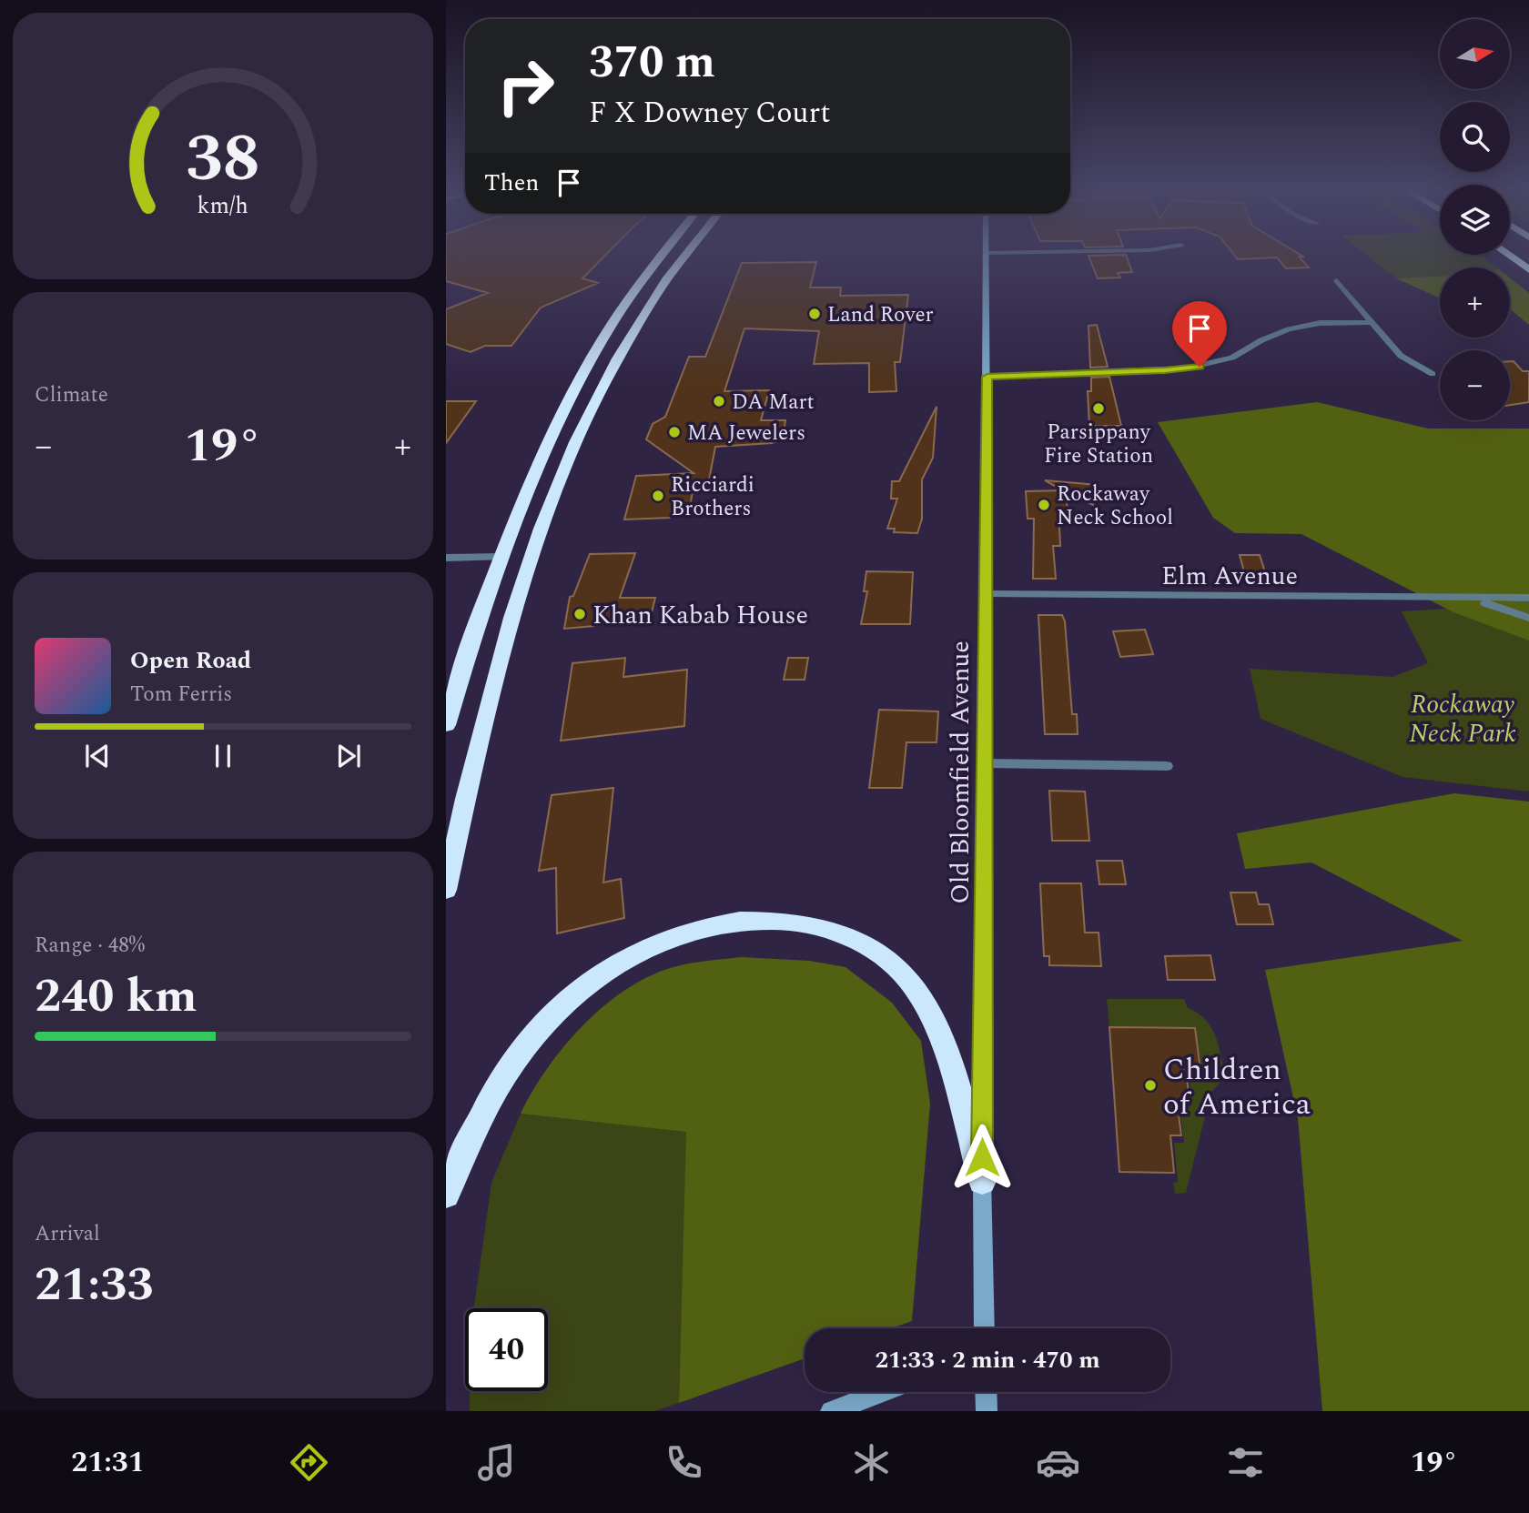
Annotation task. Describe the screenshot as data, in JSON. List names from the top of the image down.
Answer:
{
  "streets": {
    "street": ["Elm Avenue", "Old Bloomfield Avenue"]
  },
  "crossings": [
    ["Elm Avenue", "Old Bloomfield Avenue"]
  ],
  "parks": ["Rockaway Neck Park"],
  "places": [
    "Land Rover",
    "DA Mart",
    "Parsippany Fire Station",
    "MA Jewelers",
    "Ricciardi Brothers",
    "Rockaway Neck School",
    "Khan Kabab House",
    "Children of America"
  ],
  "north": "right",
  "page": {
    "map_buttons": ["+", "−"],
    "turn": ["370 m", "F X Downey Court"],
    "then": "Then",
    "tile": [
      "Climate",
      ["Range · 48%", "240 km"],
      ["Arrival", "21:33"]
    ],
    "heat": ["−", "19°", "+"],
    "song": ["Open Road", "Tom Ferris"],
    "limit": "40",
    "trip": "21:33 · 2 min · 470 m",
    "tabs": ["21:31", "19°"],
    "gauge": ["38", "km/h"]
  }
}
